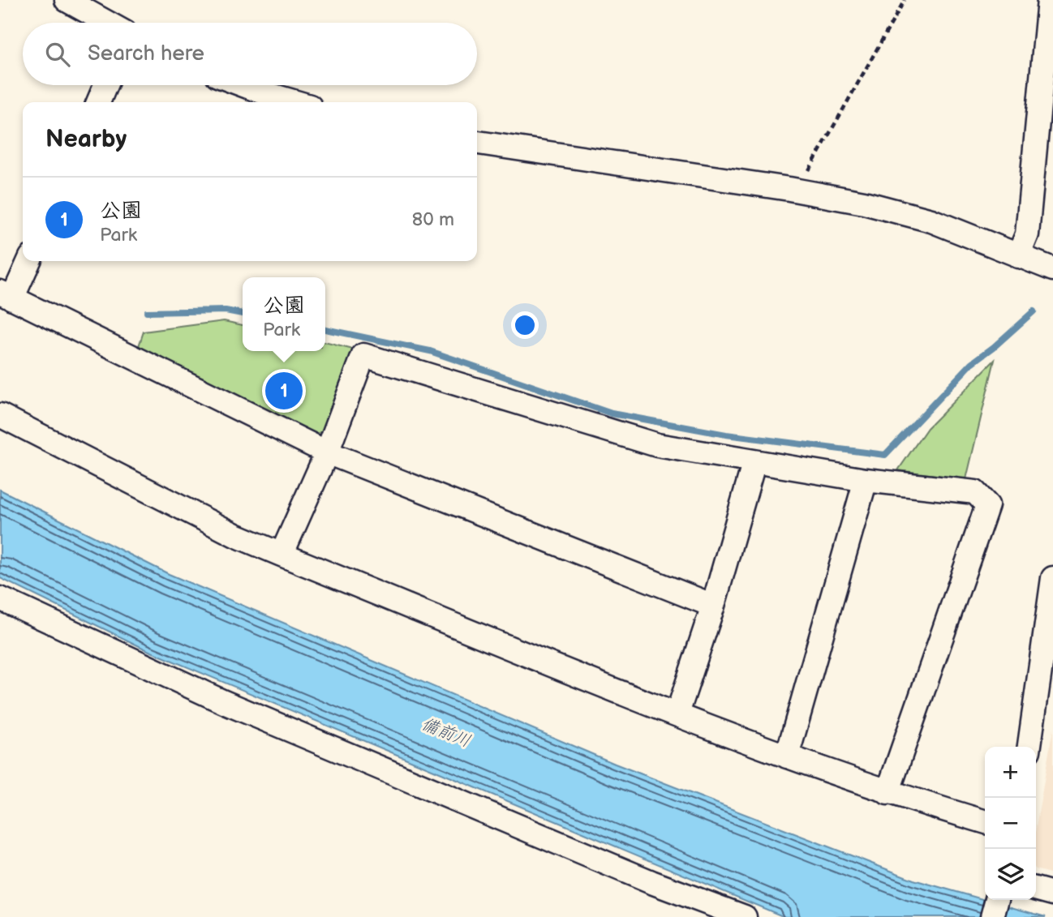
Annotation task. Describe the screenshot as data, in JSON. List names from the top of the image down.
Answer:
{
  "water": ["備前川"],
  "page": {
    "search": "Search here",
    "heading": "Nearby",
    "list": [
      {
        "mark": "1",
        "name": "公園",
        "note": "Park",
        "value": "80 m"
      }
    ],
    "popup": ["公園", "Park"],
    "pins": "1",
    "map_buttons": ["+", "−"]
  }
}
